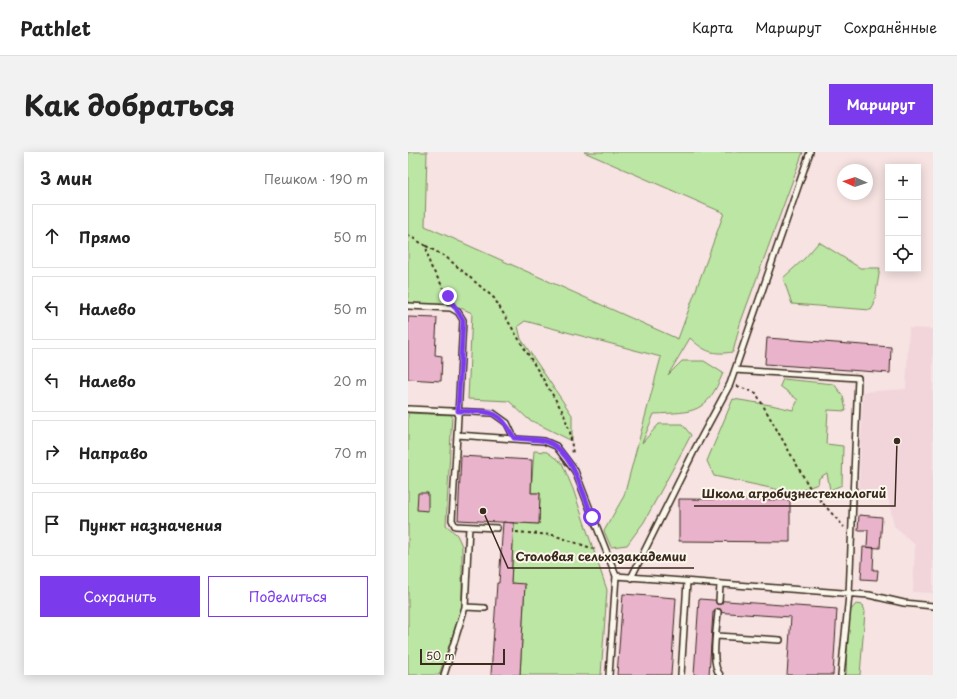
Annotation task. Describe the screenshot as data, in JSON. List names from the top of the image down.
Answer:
{
  "places": ["Школа агробизнестехнологий", "Столовая сельхозакадемии"],
  "scale_bar": "50 m",
  "north": "left",
  "page": {
    "header": "Pathlet",
    "nav": ["Карта", "Маршрут", "Сохранённые"],
    "title": "Как добраться",
    "buttons": [
      "Маршрут",
      ["Сохранить", "Поделиться"]
    ],
    "heading": ["3 мин", "Пешком · 190 m"],
    "map_buttons": ["+", "−"],
    "list": [
      ["Прямо", "50 m"],
      ["Налево", "50 m"],
      ["Налево", "20 m"],
      ["Направо", "70 m"],
      "Пункт назначения"
    ],
    "scale": "50 m"
  }
}
